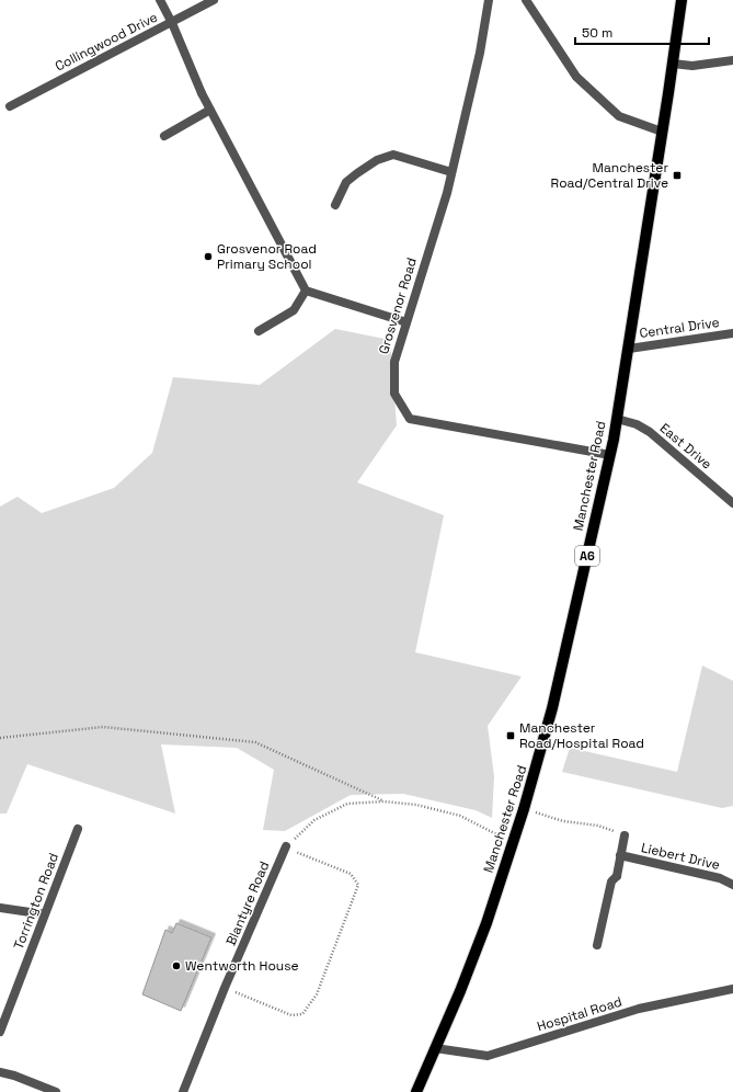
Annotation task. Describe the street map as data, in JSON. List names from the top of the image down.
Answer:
{
  "streets": {
    "main road": ["Manchester Road", "A6"],
    "street": [
      "Collingwood Drive",
      "Grosvenor Road",
      "Central Drive",
      "East Drive",
      "Liebert Drive",
      "Torrington Road",
      "Blantyre Road",
      "Hospital Road"
    ]
  },
  "crossings": [
    ["Grosvenor Road", "Manchester Road"],
    ["Central Drive", "Manchester Road"],
    ["East Drive", "Manchester Road"],
    ["Manchester Road", "Hospital Road"]
  ],
  "places": {
    "transit": ["Manchester Road/Central Drive", "Manchester Road/Hospital Road"],
    "other": ["Grosvenor Road Primary School", "Wentworth House"]
  },
  "scale_bar": "50 m"
}
